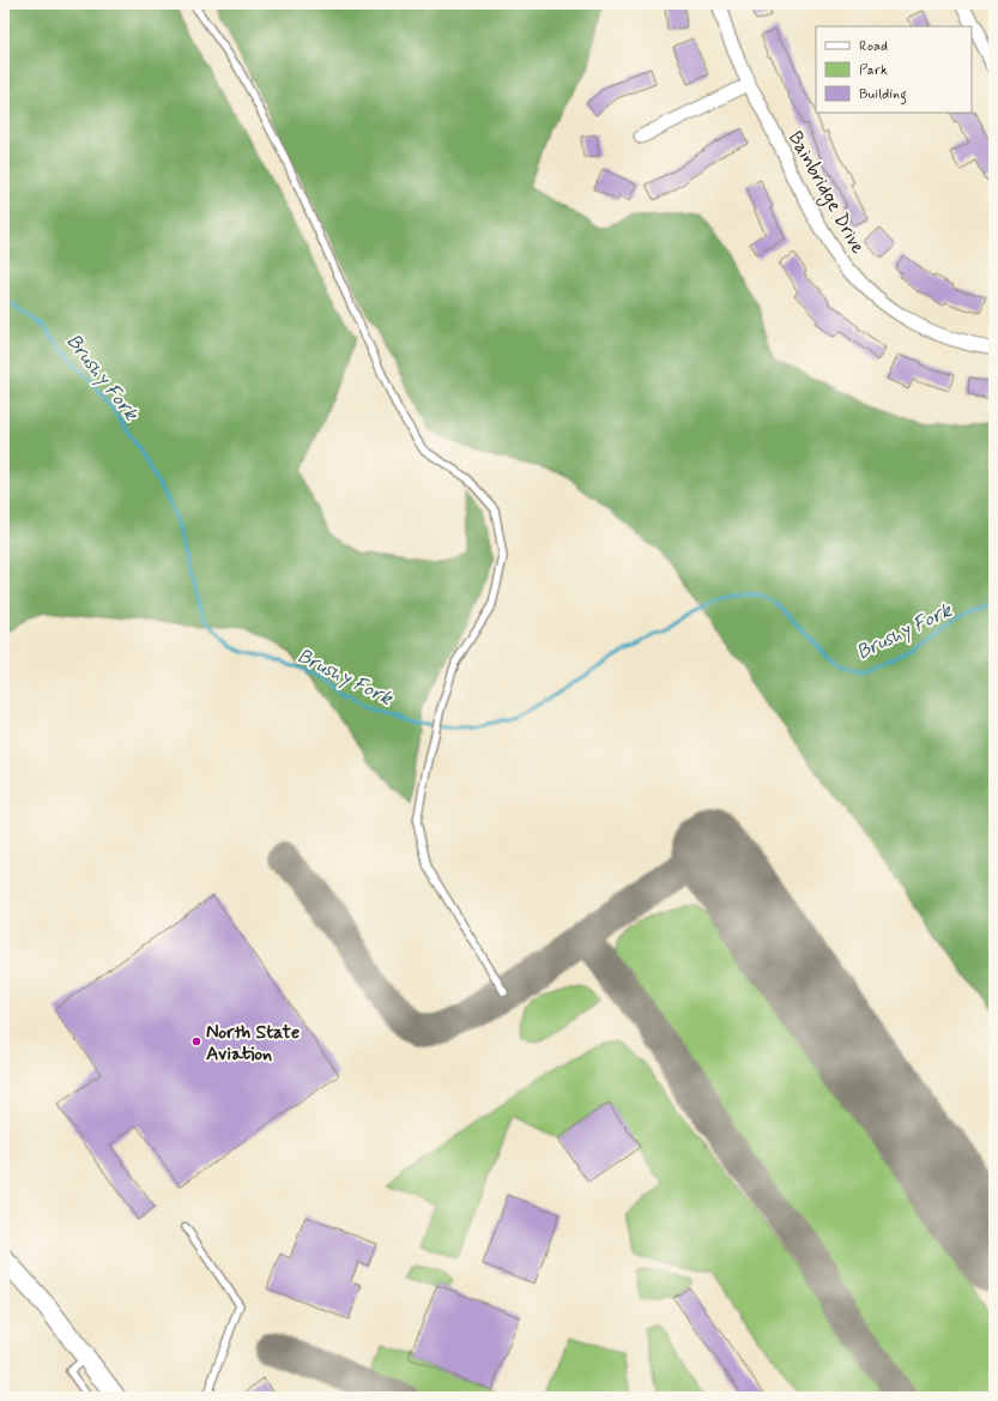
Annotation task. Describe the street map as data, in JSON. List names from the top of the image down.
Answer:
{
  "streets": {
    "street": ["Bainbridge Drive"]
  },
  "water": ["Brushy Fork"],
  "places": ["North State Aviation"],
  "legend": ["Road", "Park", "Building"]
}
